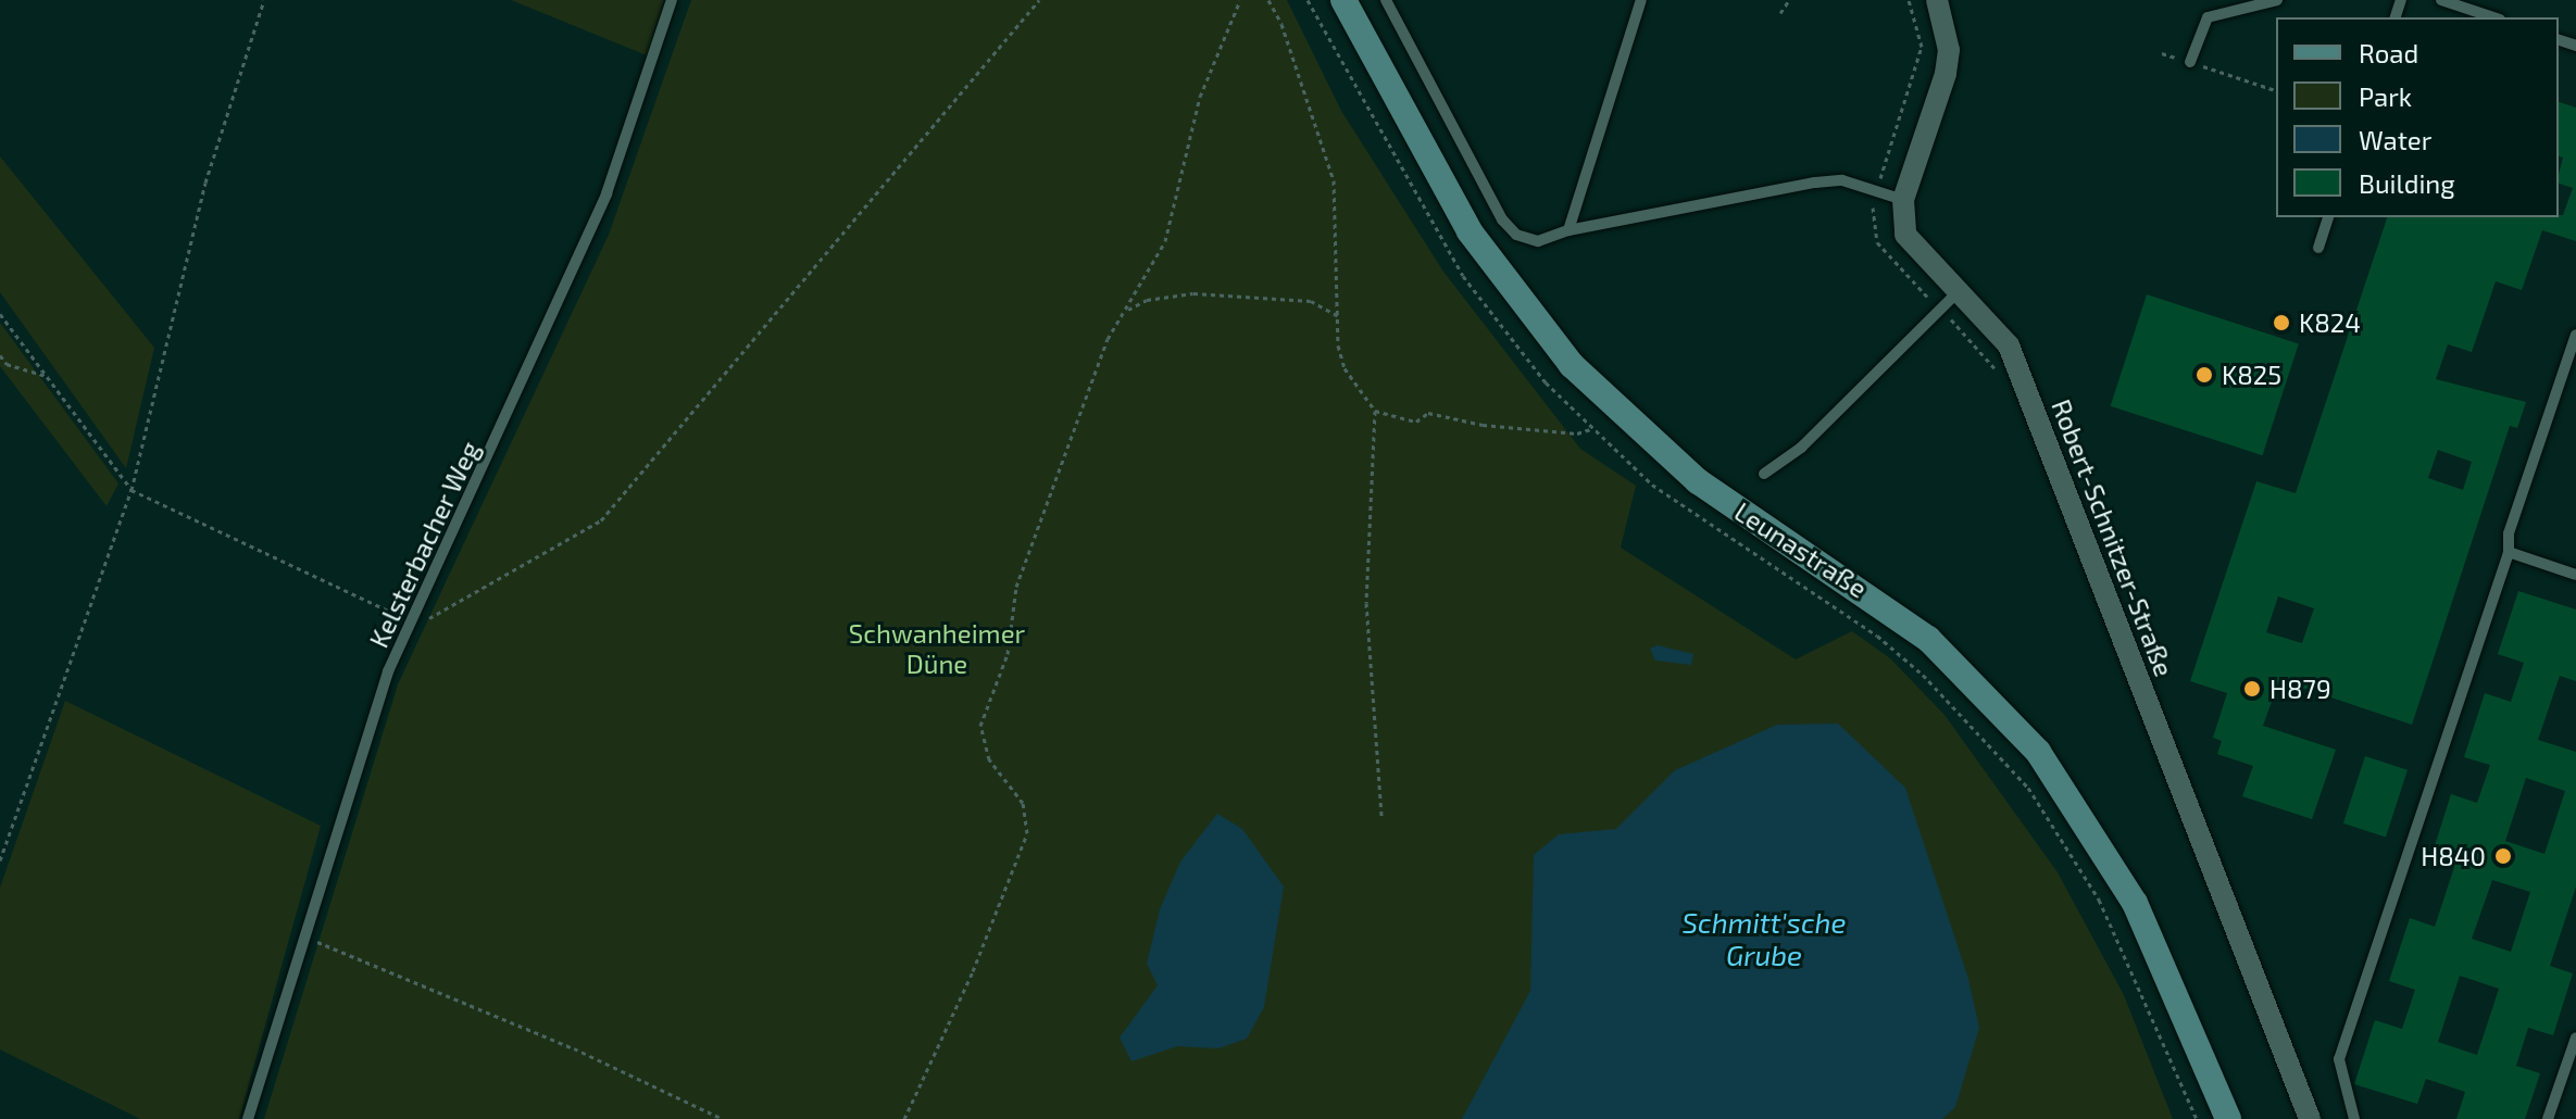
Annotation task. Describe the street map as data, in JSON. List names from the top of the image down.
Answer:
{
  "streets": {
    "main road": ["Leunastraße"],
    "street": ["Robert-Schnitzer-Straße"],
    "lane": ["Kelsterbacher Weg"]
  },
  "water": ["Schmitt'sche Grube"],
  "parks": ["Schwanheimer Düne"],
  "places": [
    "K824",
    "K825",
    "H879",
    "H840"
  ],
  "legend": [
    "Road",
    "Park",
    "Water",
    "Building"
  ]
}
